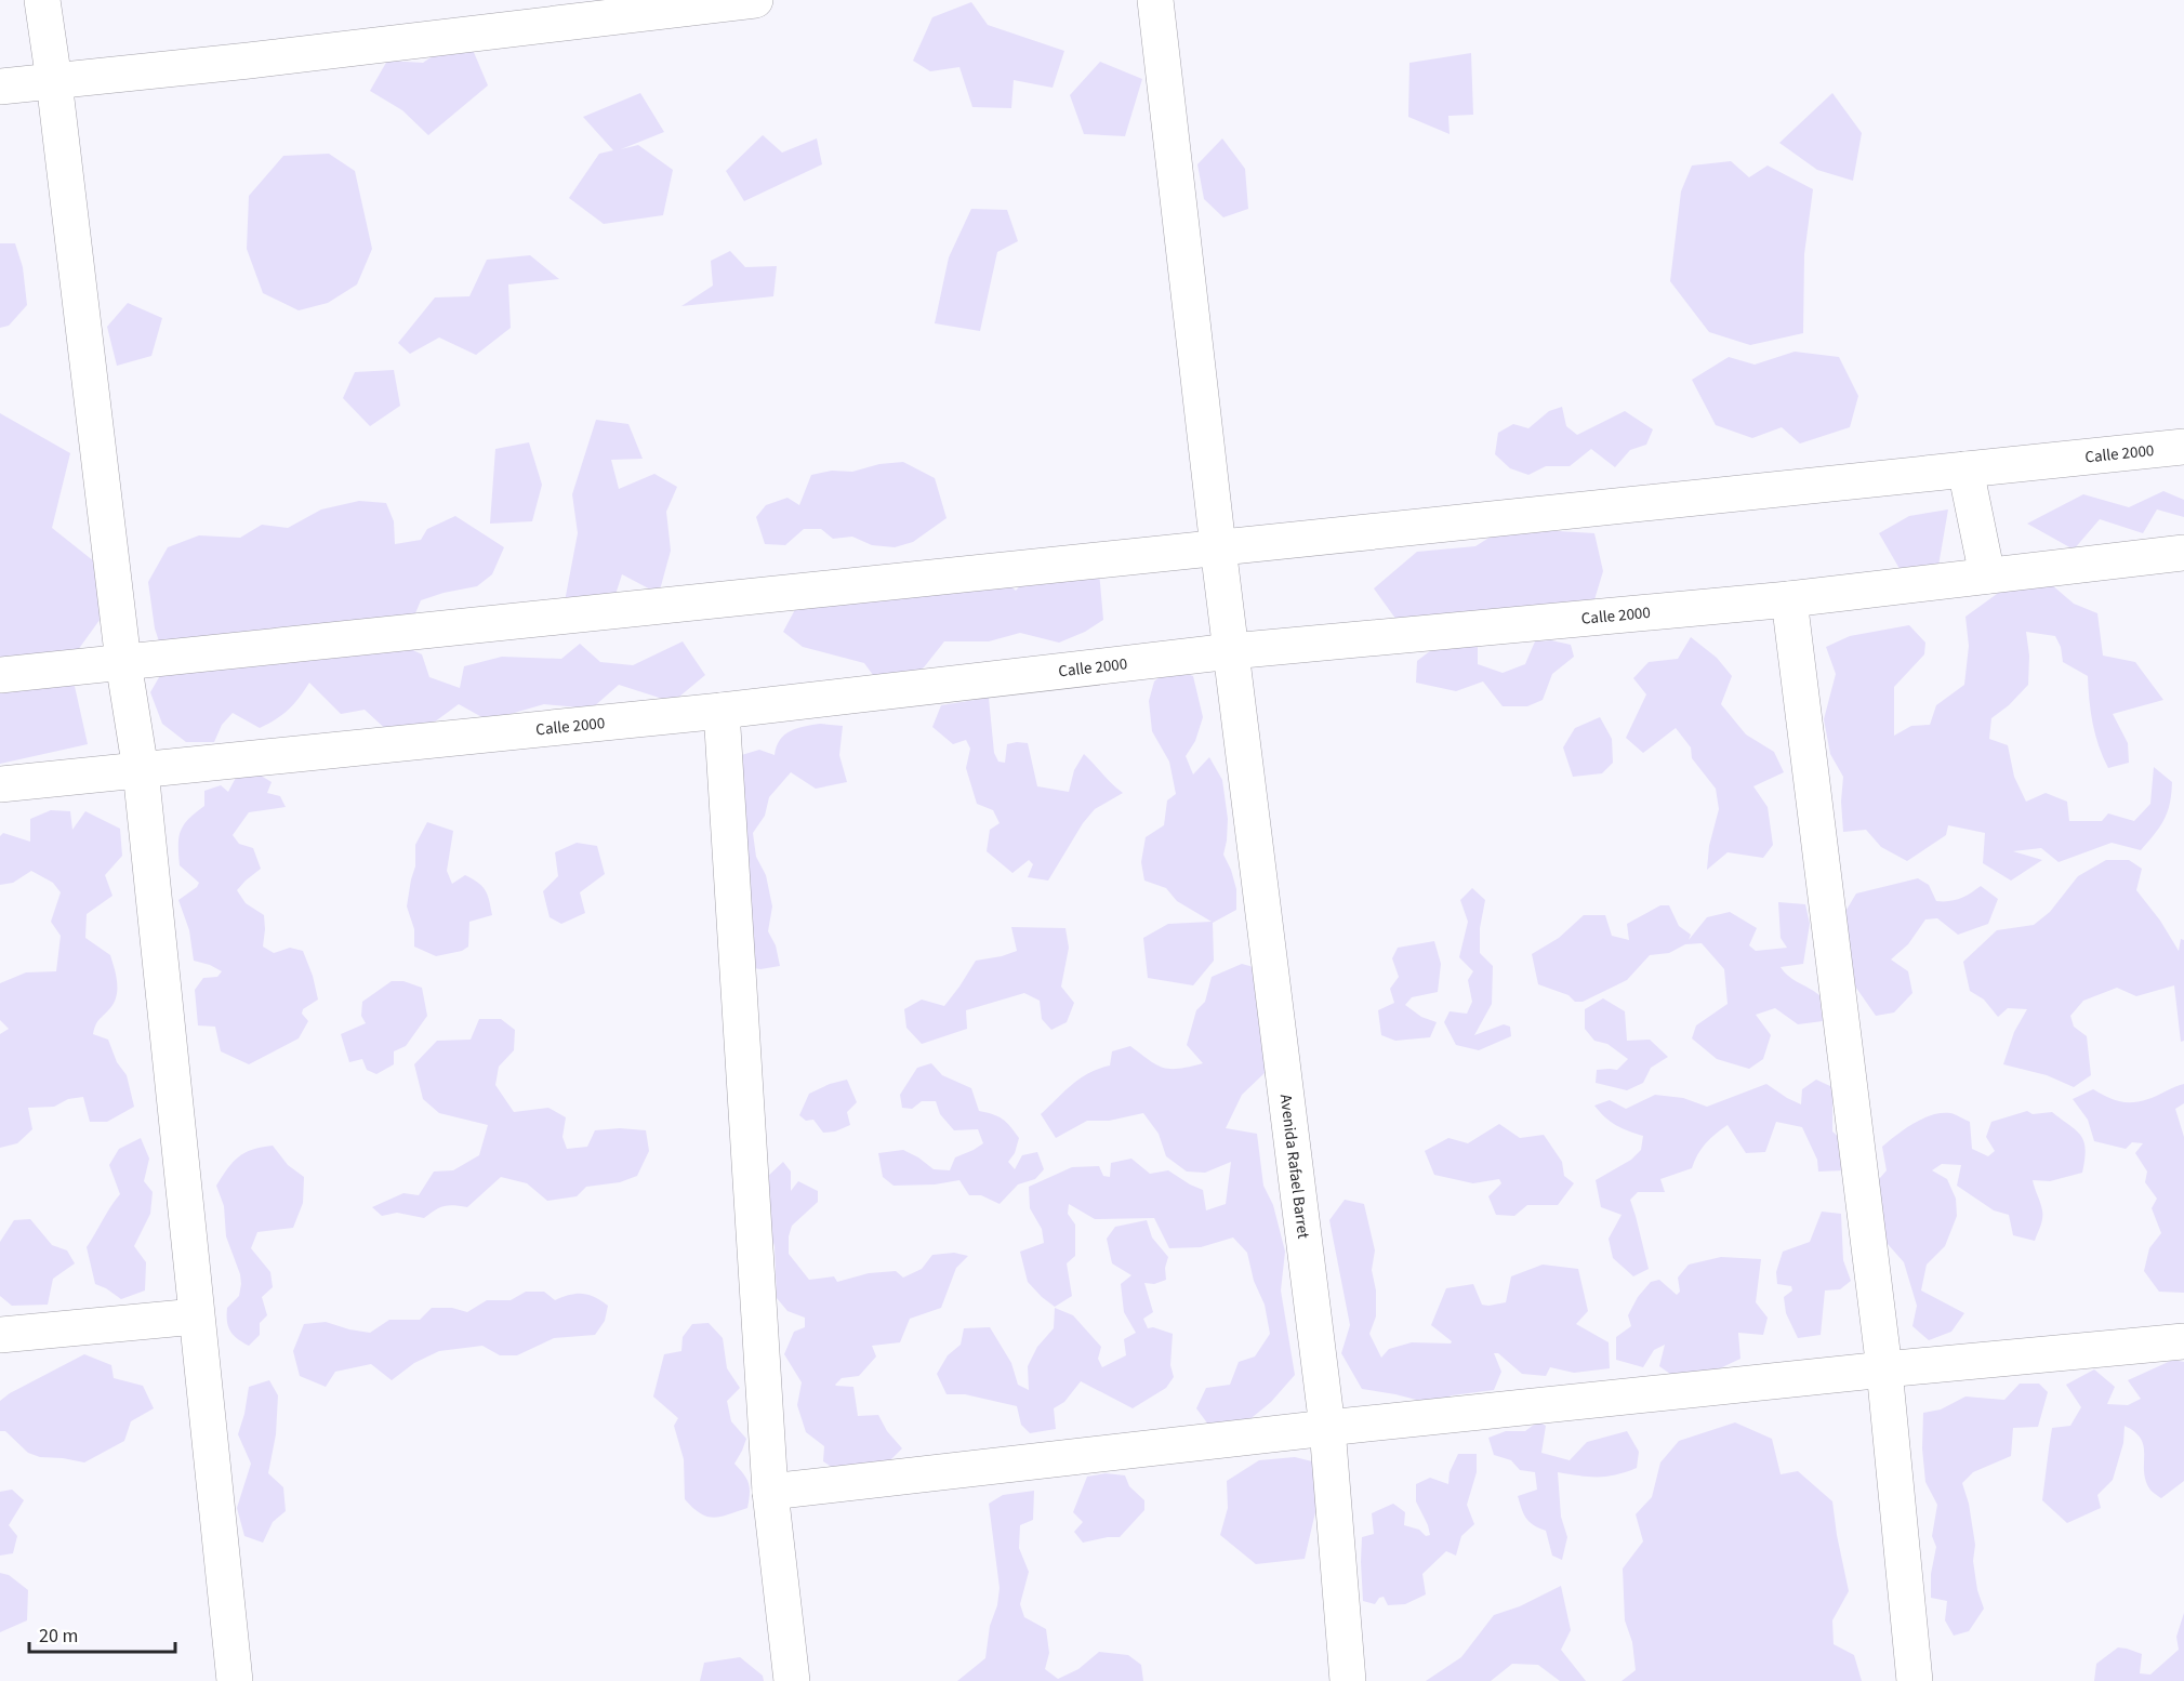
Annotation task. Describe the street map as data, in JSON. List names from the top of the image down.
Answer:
{
  "streets": {
    "street": ["Calle 2000", "Avenida Rafael Barret"]
  },
  "crossings": [
    ["Calle 2000", "Avenida Rafael Barret"]
  ],
  "scale_bar": "20 m"
}
